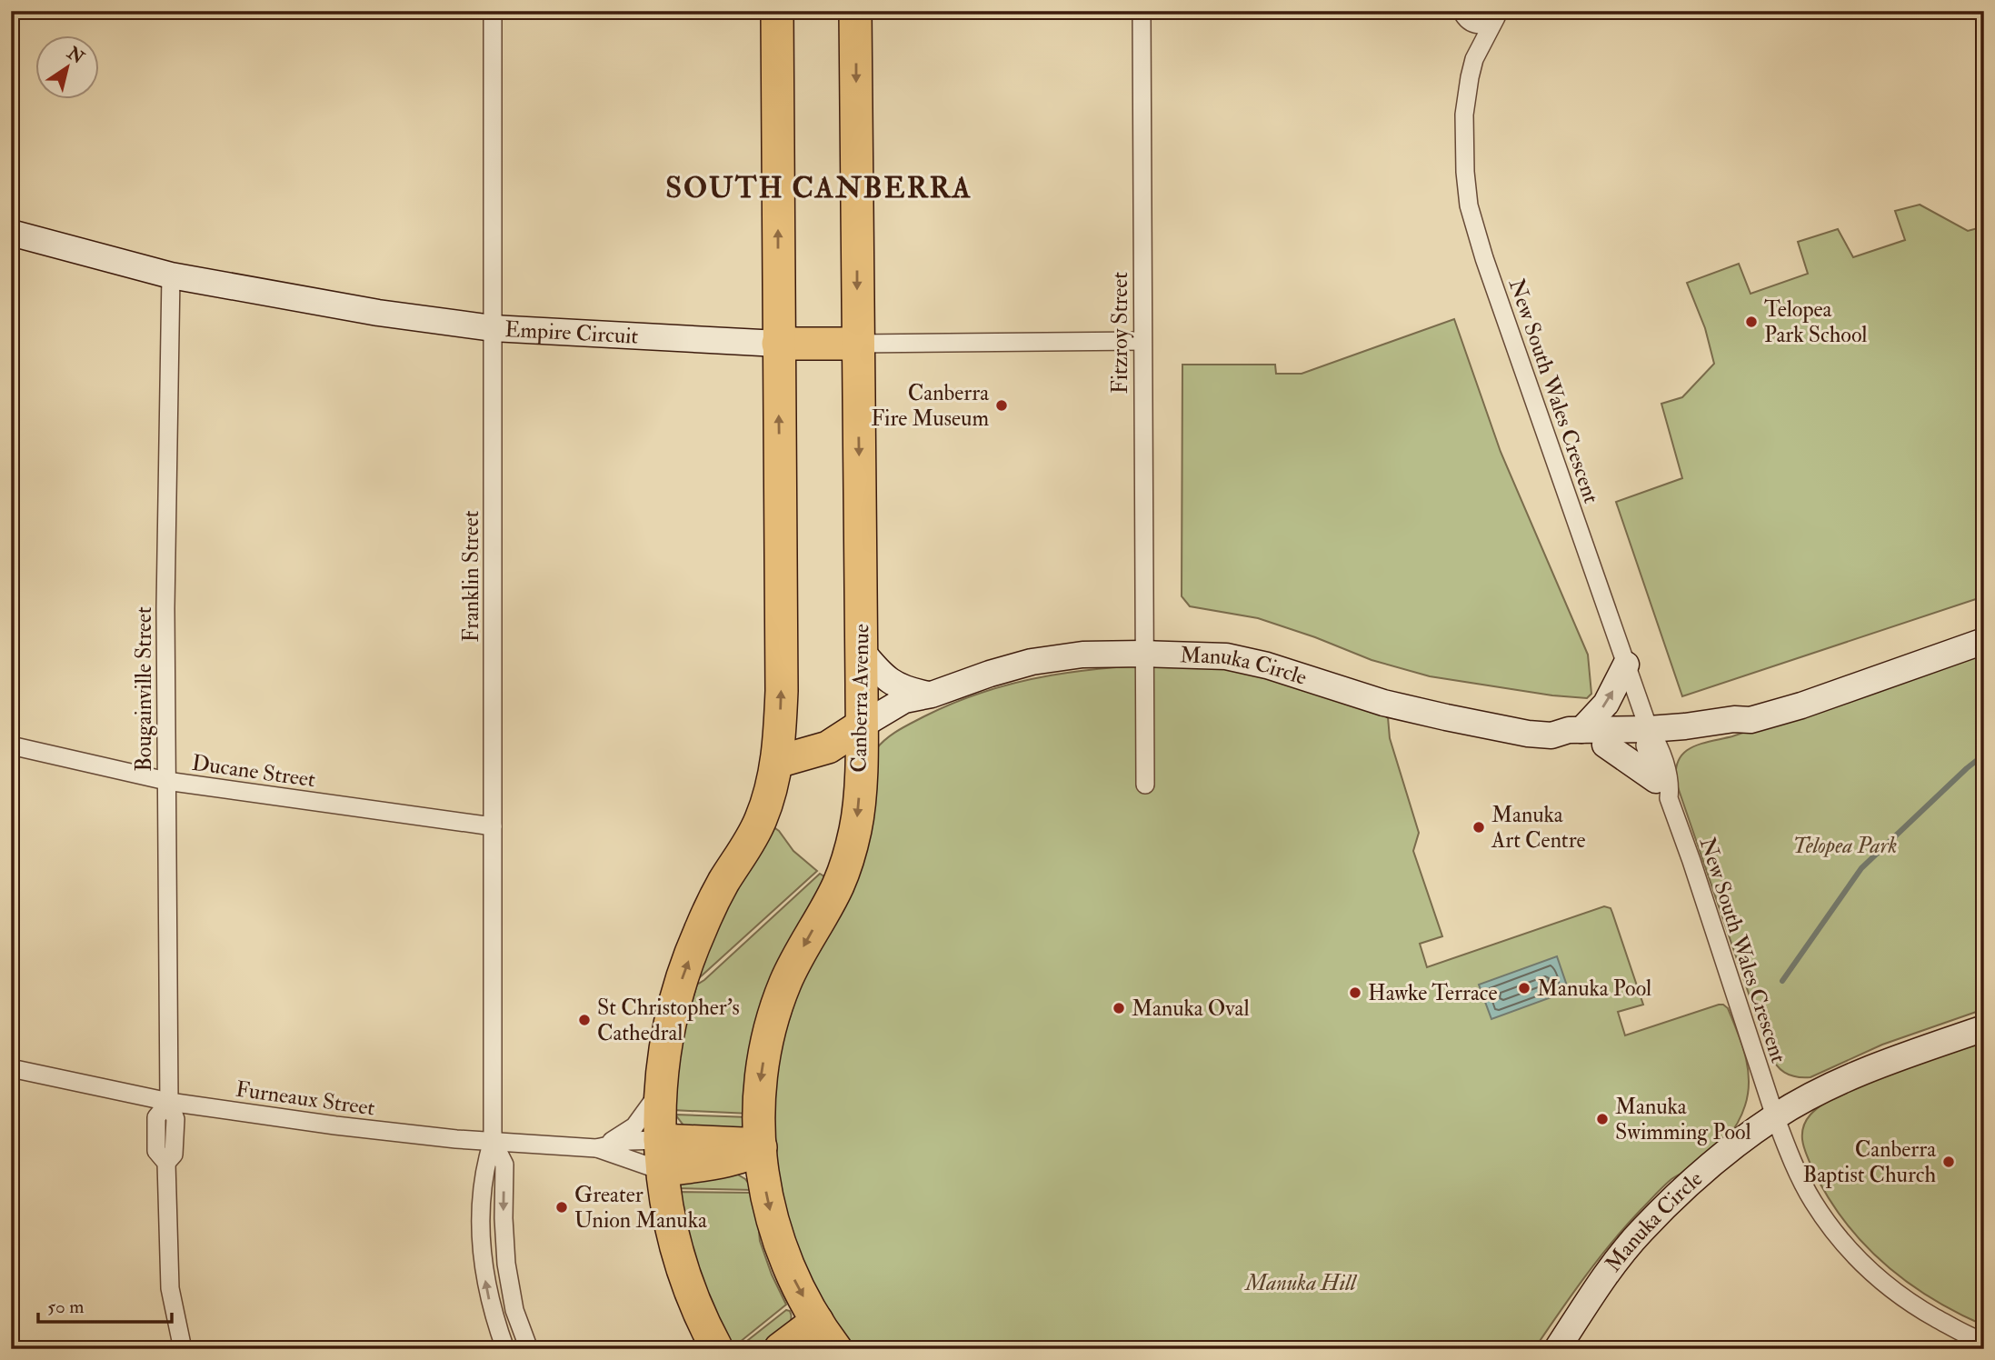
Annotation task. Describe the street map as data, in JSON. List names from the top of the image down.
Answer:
{
  "streets": {
    "highway": ["Empire Circuit", "Canberra Avenue"],
    "street": [
      "Fitzroy Street",
      "New South Wales Crescent",
      "Franklin Street",
      "Manuka Circle",
      "Bougainville Street",
      "Ducane Street",
      "Furneaux Street"
    ]
  },
  "crossings": [
    ["Empire Circuit", "Fitzroy Street"],
    ["Empire Circuit", "Franklin Street"],
    ["Empire Circuit", "Bougainville Street"],
    ["Empire Circuit", "Canberra Avenue"],
    ["Fitzroy Street", "Manuka Circle"],
    ["New South Wales Crescent", "Manuka Circle"],
    ["Franklin Street", "Ducane Street"],
    ["Franklin Street", "Furneaux Street"],
    ["Manuka Circle", "Canberra Avenue"],
    ["Bougainville Street", "Ducane Street"],
    ["Bougainville Street", "Furneaux Street"]
  ],
  "districts": ["SOUTH CANBERRA"],
  "parks": ["Telopea Park", "Manuka Hill"],
  "places": [
    "Telopea Park School",
    "Canberra Fire Museum",
    "Manuka Art Centre",
    "Manuka Pool",
    "Hawke Terrace",
    "Manuka Oval",
    "St Christopher’s Cathedral",
    "Manuka Swimming Pool",
    "Canberra Baptist Church",
    "Greater Union Manuka"
  ],
  "scale_bar": "50 m",
  "north": "top right"
}
